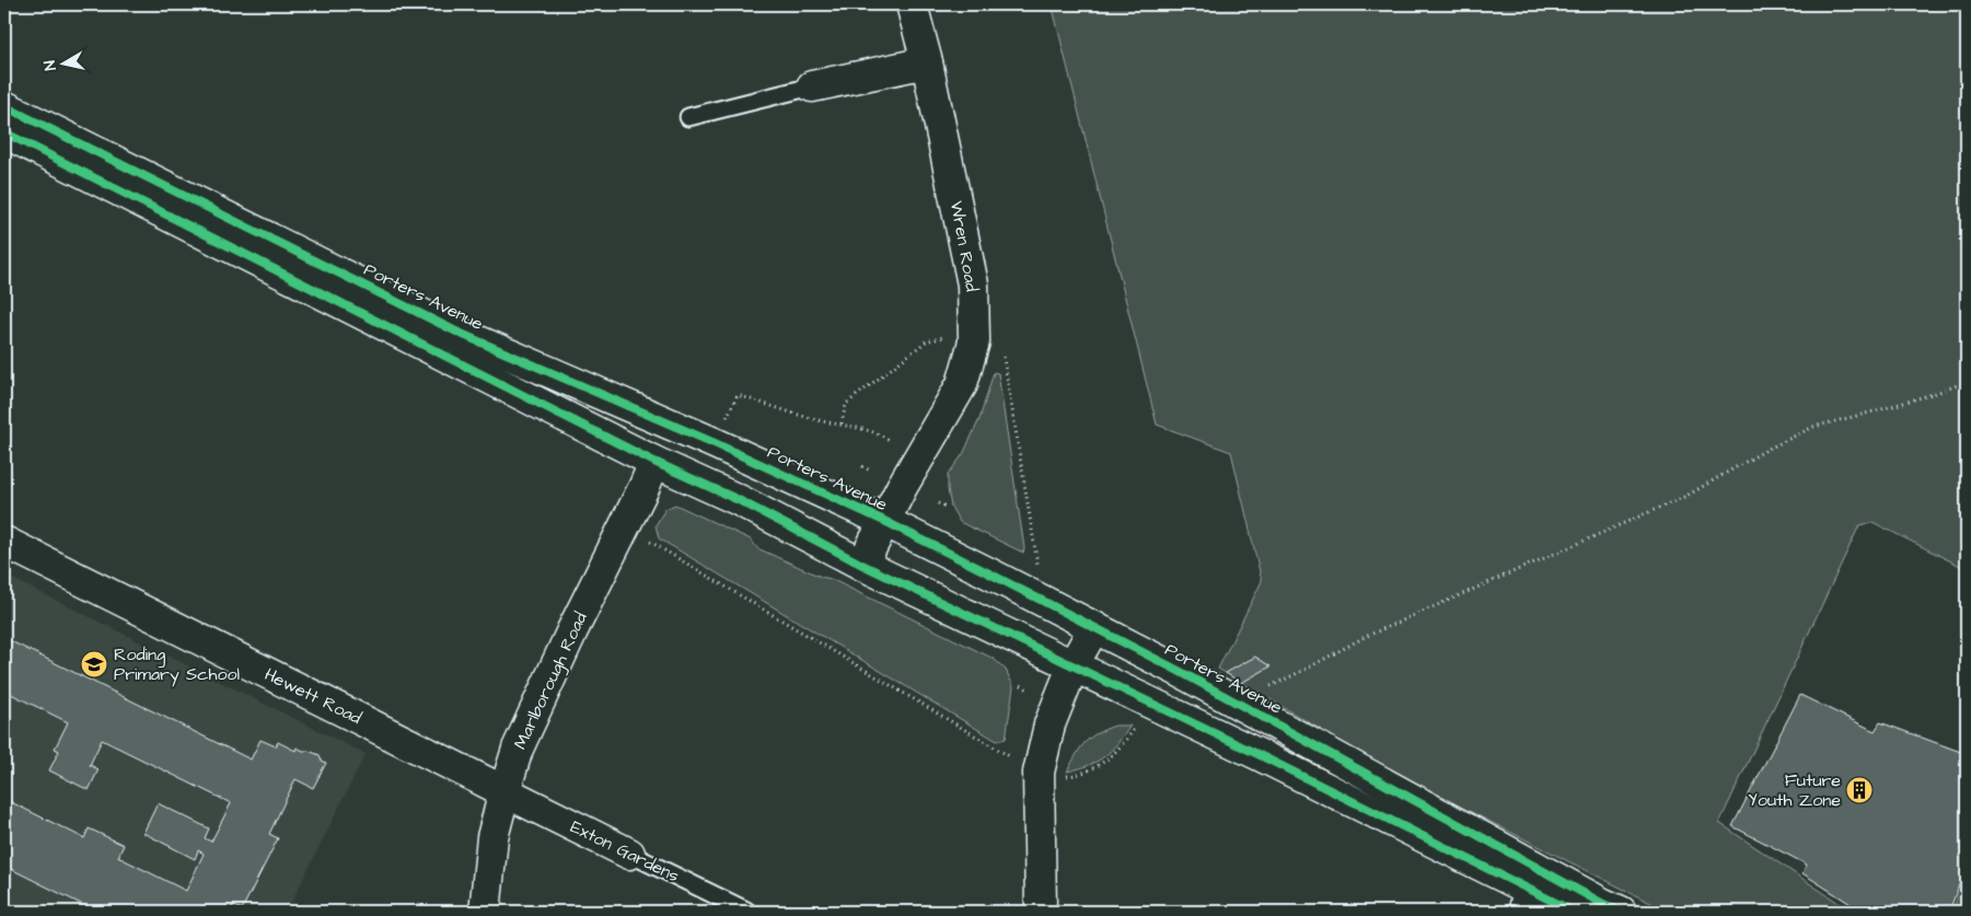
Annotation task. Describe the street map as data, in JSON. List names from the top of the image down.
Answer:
{
  "streets": {
    "main road": [
      "Wren Road",
      "Porters Avenue",
      "Marlborough Road",
      "Hewett Road",
      "Exton Gardens"
    ]
  },
  "crossings": [
    ["Wren Road", "Porters Avenue"],
    ["Marlborough Road", "Hewett Road"],
    ["Marlborough Road", "Exton Gardens"],
    ["Hewett Road", "Exton Gardens"]
  ],
  "places": {
    "school or university": ["Roding Primary School"],
    "building": ["Future Youth Zone"]
  },
  "north": "left"
}
